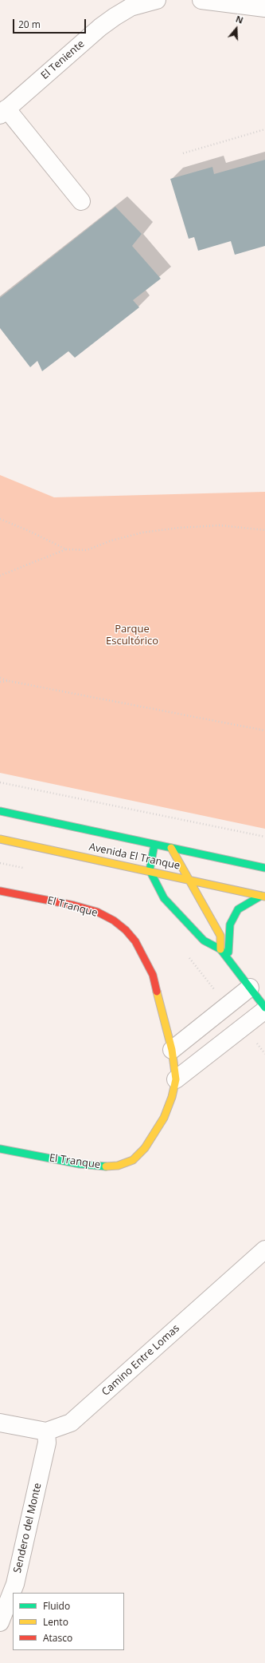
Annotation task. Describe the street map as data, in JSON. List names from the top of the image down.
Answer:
{
  "streets": {
    "main road": ["Avenida El Tranque", "El Tranque"],
    "street": ["El Teniente", "Camino Entre Lomas", "Sendero del Monte"]
  },
  "crossings": [
    ["Camino Entre Lomas", "Sendero del Monte"]
  ],
  "parks": ["Parque Escultórico"],
  "legend": ["Fluido", "Lento", "Atasco"],
  "scale_bar": "20 m",
  "north": "top"
}
